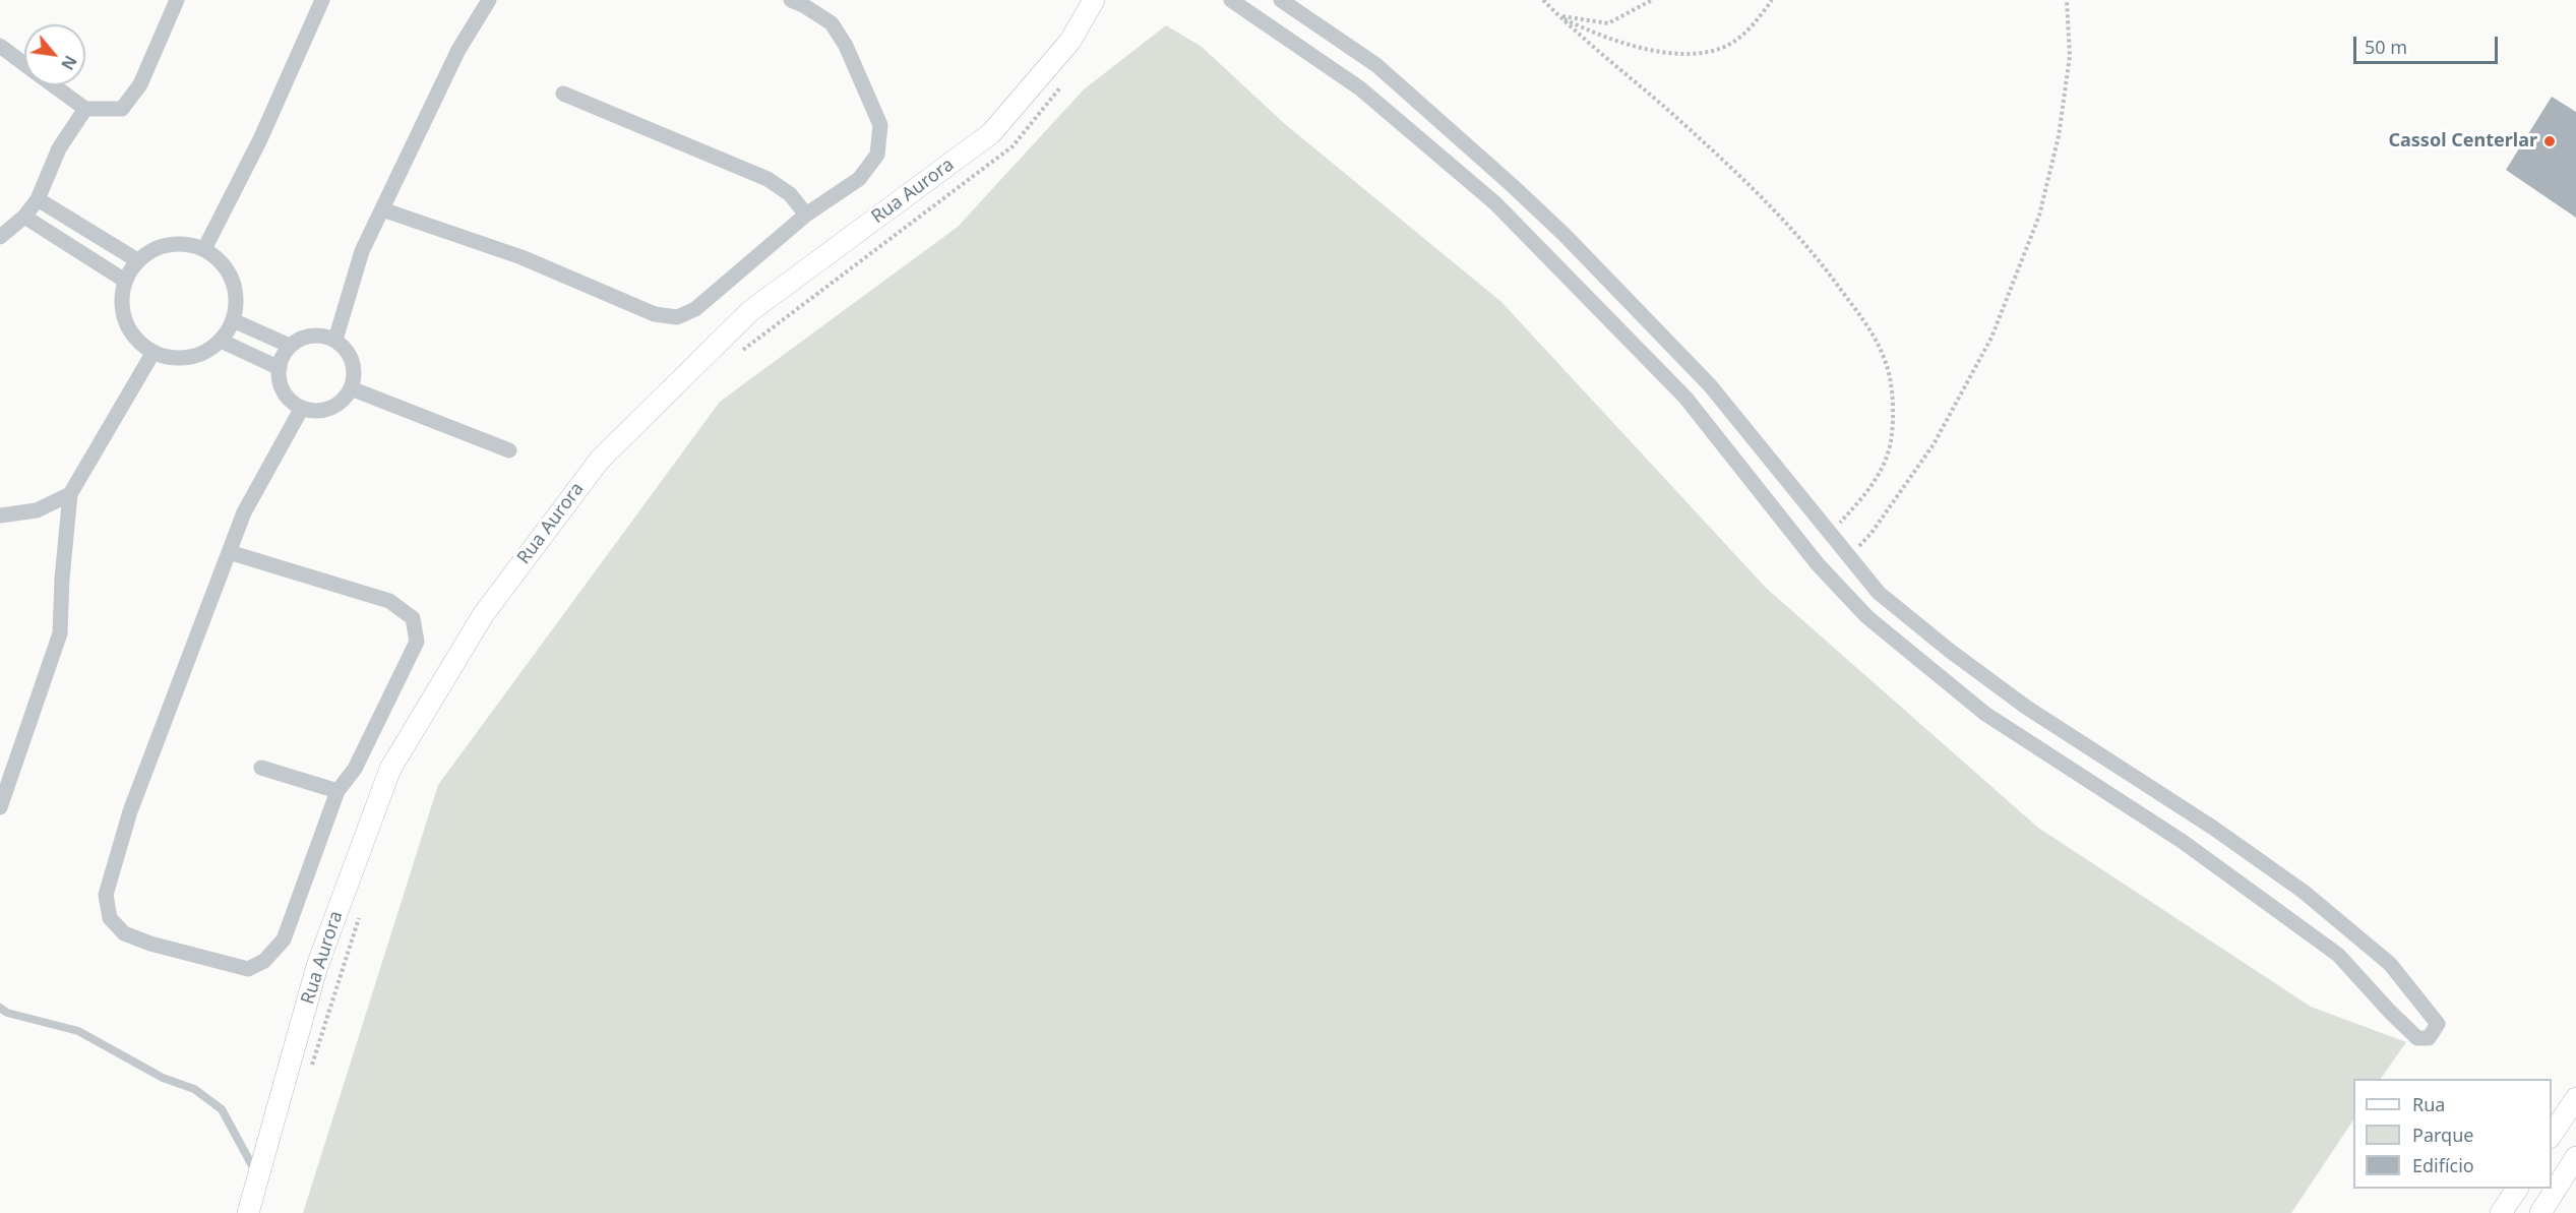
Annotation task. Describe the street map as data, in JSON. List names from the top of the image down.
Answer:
{
  "streets": {
    "street": ["Rua Aurora"]
  },
  "places": ["Cassol Centerlar"],
  "legend": ["Rua", "Parque", "Edifício"],
  "scale_bar": "50 m",
  "north": "bottom right"
}
